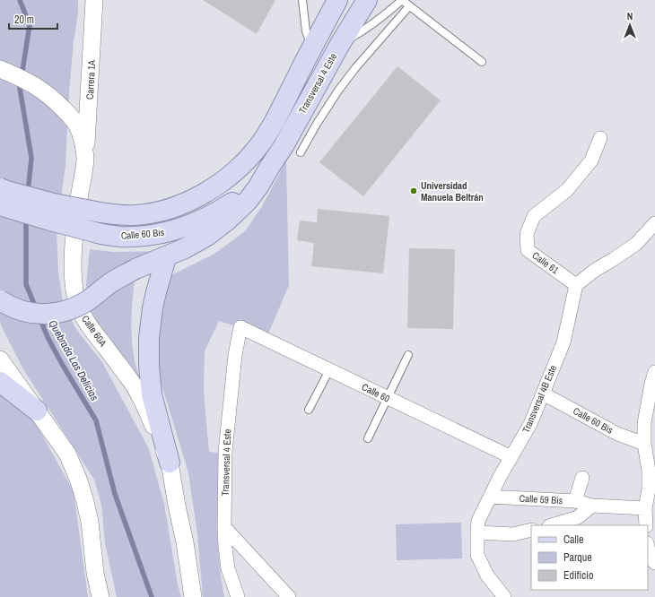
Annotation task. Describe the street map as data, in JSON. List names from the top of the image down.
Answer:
{
  "streets": {
    "main road": ["Transversal 4 Este", "Calle 60 Bis"],
    "street": [
      "Carrera 1A",
      "Calle 61",
      "Calle 60A",
      "Calle 60",
      "Transversal 4B Este",
      "Calle 59 Bis"
    ]
  },
  "crossings": [
    ["Carrera 1A", "Calle 60A"],
    ["Transversal 4 Este", "Calle 60 Bis"],
    ["Transversal 4 Este", "Calle 60"],
    ["Calle 60 Bis", "Transversal 4B Este"],
    ["Calle 61", "Transversal 4B Este"],
    ["Calle 60", "Transversal 4B Este"],
    ["Transversal 4B Este", "Calle 59 Bis"]
  ],
  "water": ["Quebrada Las Delicias"],
  "places": ["Universidad Manuela Beltrán"],
  "legend": ["Calle", "Parque", "Edificio"],
  "scale_bar": "20 m",
  "north": "top"
}
